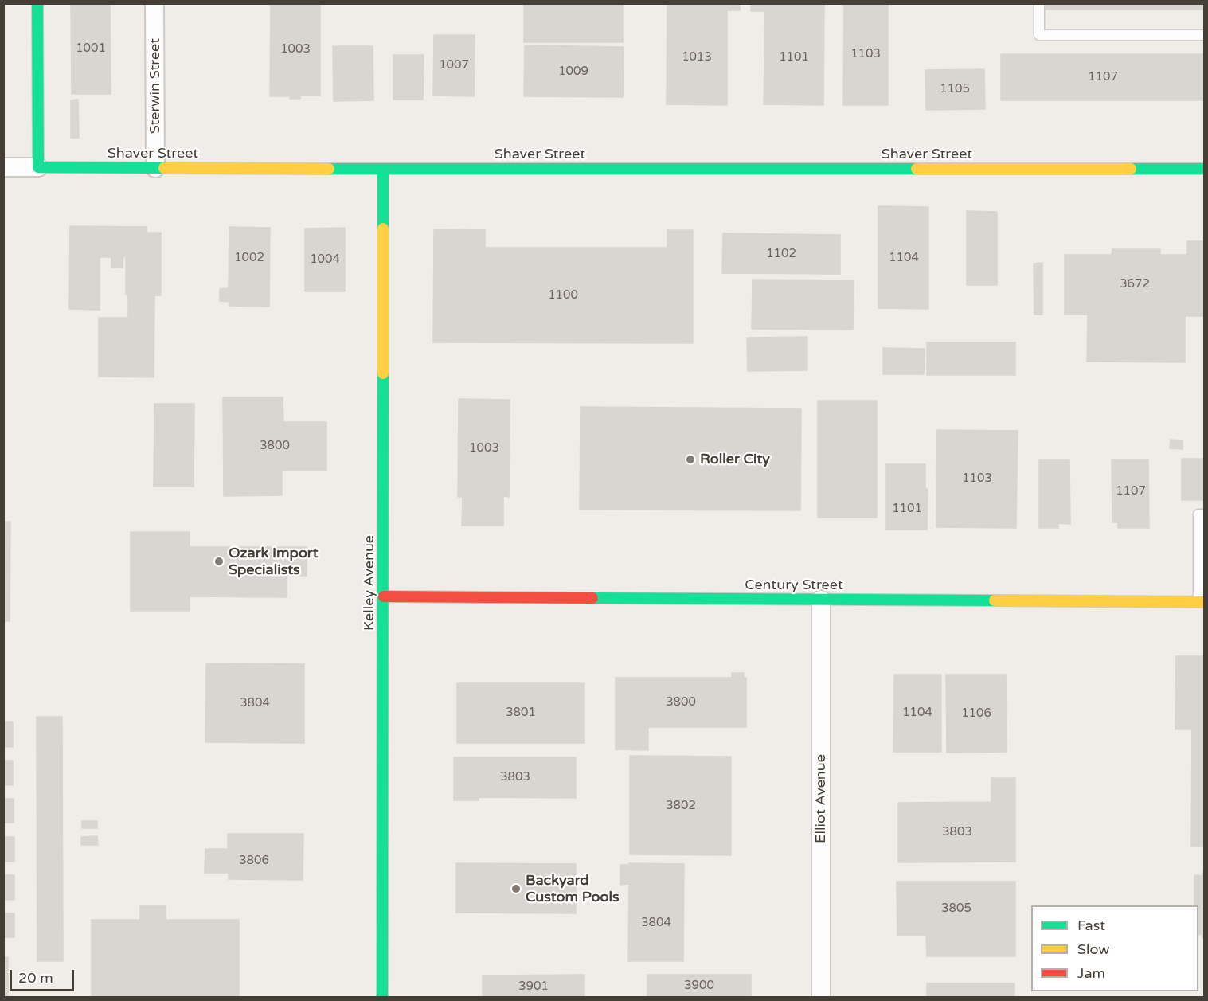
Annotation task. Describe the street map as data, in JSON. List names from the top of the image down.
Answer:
{
  "streets": {
    "street": [
      "Sterwin Street",
      "Shaver Street",
      "Kelley Avenue",
      "Century Street",
      "Elliot Avenue"
    ]
  },
  "crossings": [
    ["Sterwin Street", "Shaver Street"],
    ["Shaver Street", "Kelley Avenue"],
    ["Kelley Avenue", "Century Street"],
    ["Century Street", "Elliot Avenue"]
  ],
  "places": ["Roller City", "Ozark Import Specialists", "Backyard Custom Pools"],
  "house_numbers": [
    "1001",
    "1003",
    "1103",
    "1013",
    "1101",
    "1007",
    "1009",
    "1107",
    "1105",
    "1102",
    "1002",
    "1104",
    "1004",
    "3672",
    "1100",
    "3800",
    "1003",
    "1103",
    "1107",
    "1101",
    "3800",
    "3804",
    "3801",
    "1104",
    "1106",
    "3803",
    "3802",
    "3803",
    "3806",
    "3805",
    "3804",
    "3900",
    "3901"
  ],
  "legend": ["Fast", "Slow", "Jam"],
  "scale_bar": "20 m"
}
